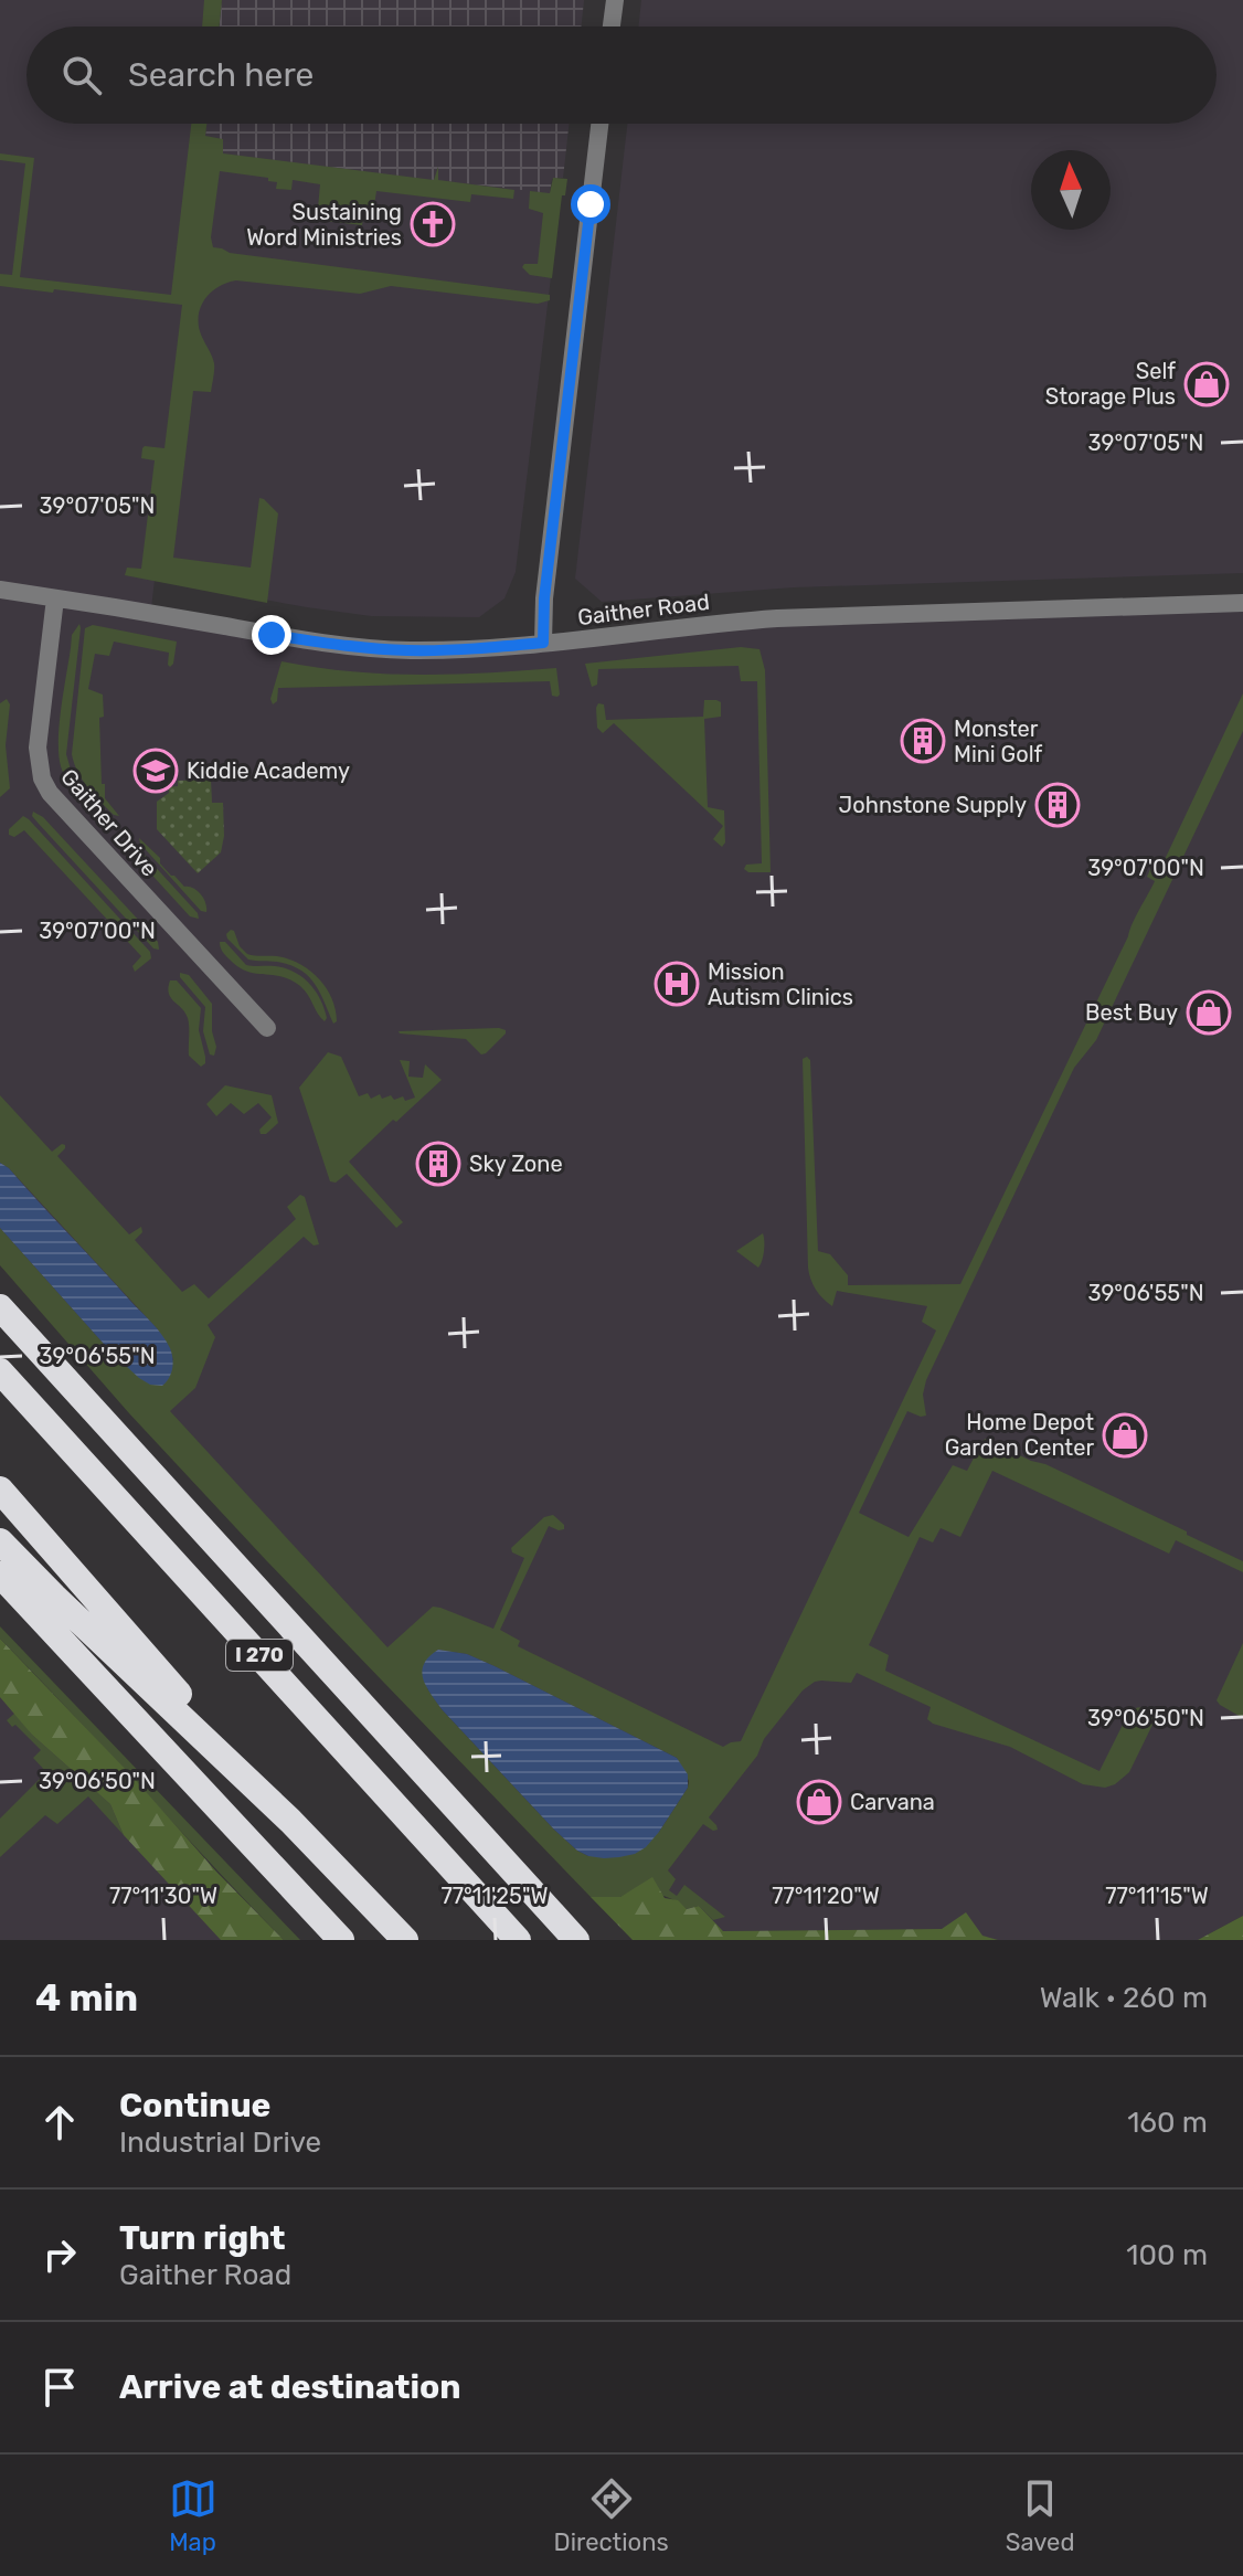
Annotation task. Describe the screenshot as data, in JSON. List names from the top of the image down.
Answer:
{
  "streets": {
    "highway": ["I 270"],
    "street": ["Gaither Road", "Gaither Drive"]
  },
  "crossings": [
    ["Gaither Road", "Gaither Drive"]
  ],
  "places": {
    "church": ["Sustaining Word Ministries"],
    "shop": [
      "Self Storage Plus",
      "Best Buy",
      "Home Depot Garden Center",
      "Carvana"
    ],
    "building": ["Monster Mini Golf", "Johnstone Supply", "Sky Zone"],
    "school or university": ["Kiddie Academy"],
    "hospital": ["Mission Autism Clinics"]
  },
  "north": "top",
  "page": {
    "search": "Search here",
    "heading": ["4 min", "Walk · 260 m"],
    "list": [
      ["Continue", "Industrial Drive", "160 m"],
      ["Turn right", "Gaither Road", "100 m"],
      "Arrive at destination"
    ],
    "nav": ["Map", "Directions", "Saved"]
  },
  "coordinates": [
    "39°07'05\"N",
    "39°07'00\"N",
    "39°06'55\"N",
    "39°06'50\"N",
    "77°11'30\"W",
    "77°11'25\"W",
    "77°11'20\"W",
    "77°11'15\"W"
  ]
}
